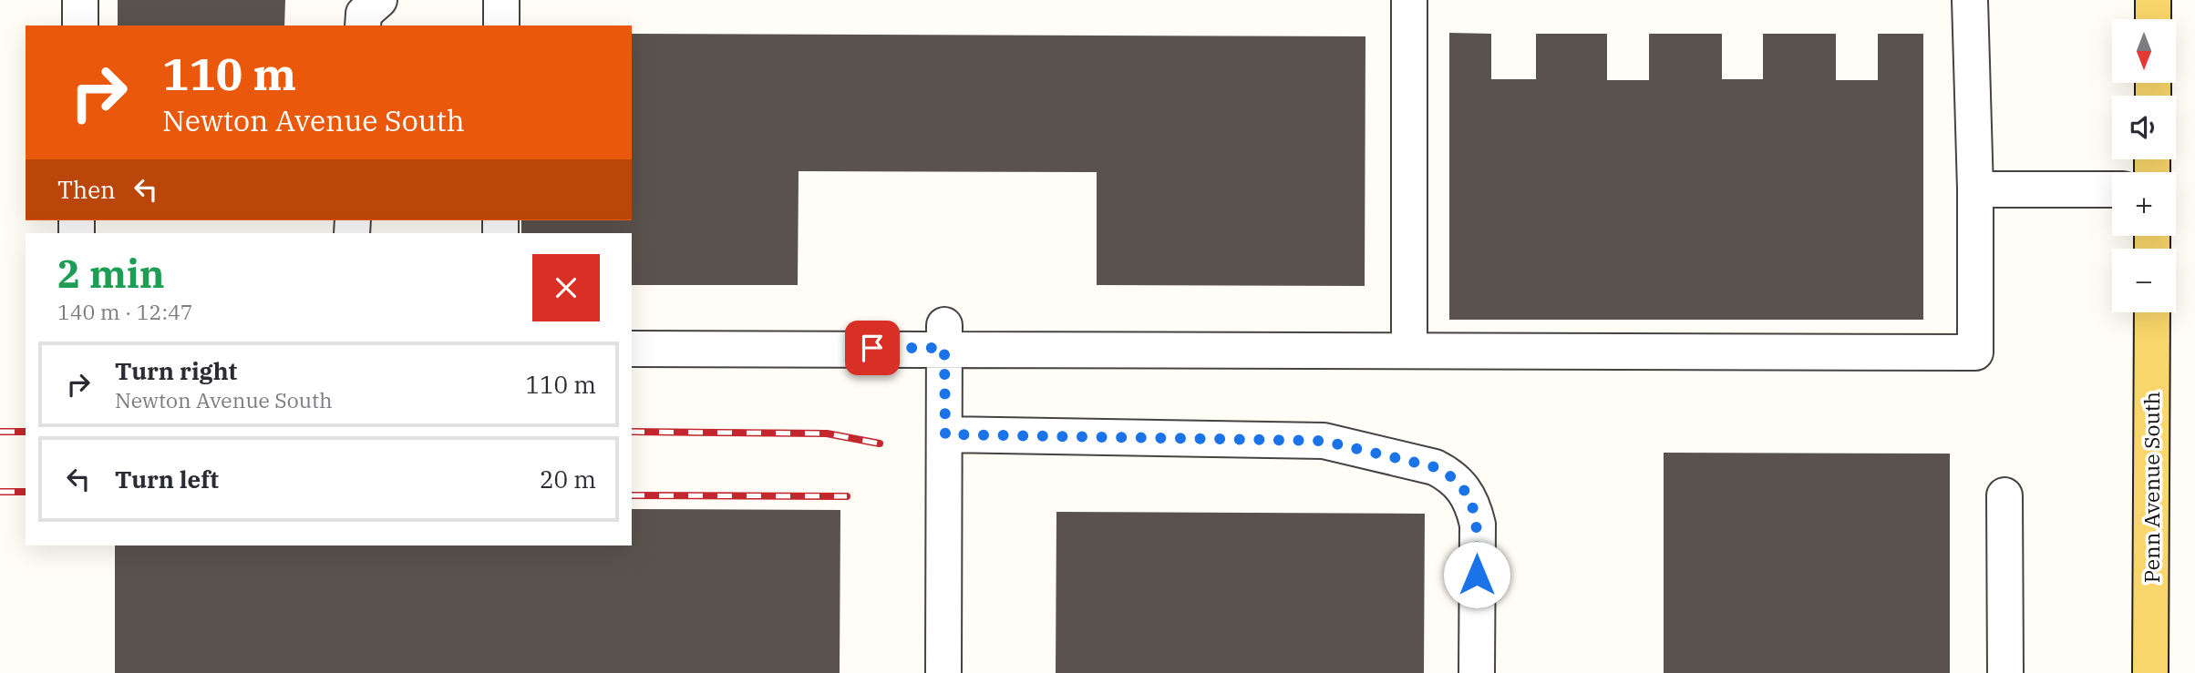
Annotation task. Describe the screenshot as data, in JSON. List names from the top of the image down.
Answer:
{
  "streets": {
    "main road": ["Penn Avenue South"]
  },
  "north": "bottom",
  "page": {
    "map_buttons": ["+", "−"],
    "turn": ["110 m", "Newton Avenue South"],
    "then": "Then",
    "heading": ["2 min", "140 m · 12:47"],
    "list": [
      {
        "name": "Turn right",
        "note": "Newton Avenue South",
        "value": "110 m"
      },
      {
        "name": "Turn left",
        "value": "20 m"
      }
    ]
  }
}
